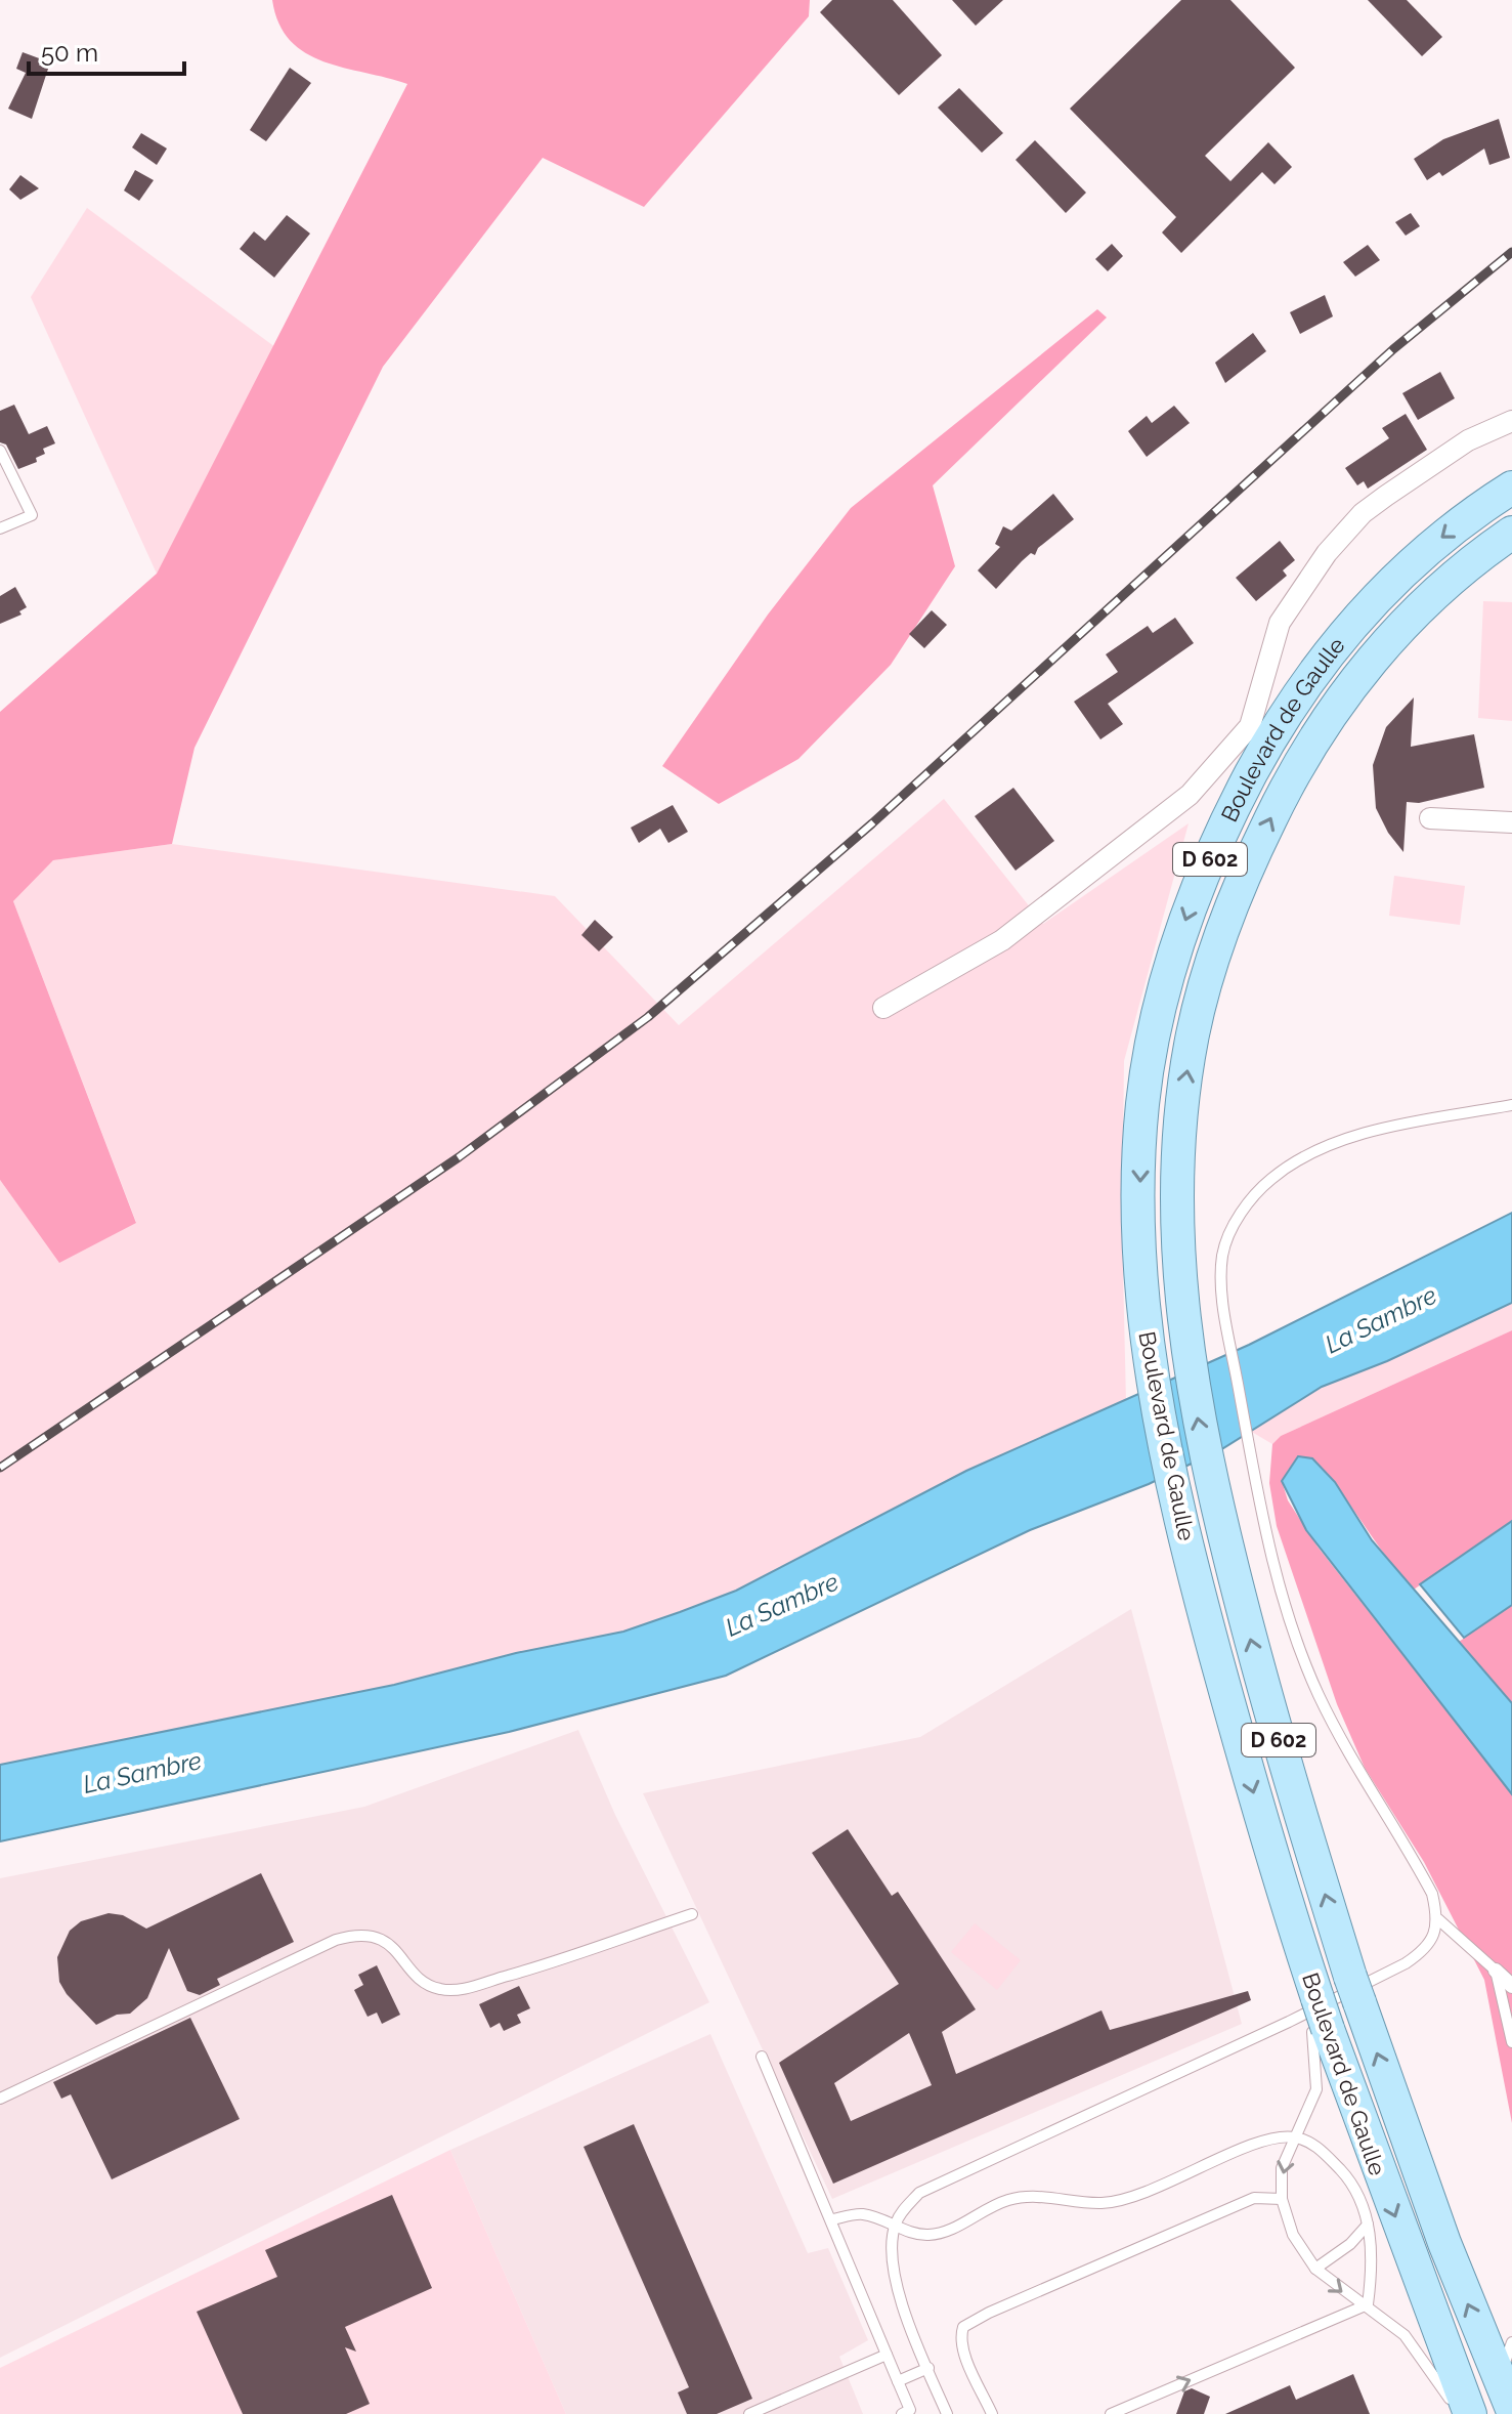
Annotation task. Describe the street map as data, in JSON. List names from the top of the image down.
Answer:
{
  "streets": {
    "main road": ["Boulevard de Gaulle", "D 602"]
  },
  "water": ["La Sambre"],
  "scale_bar": "50 m"
}
